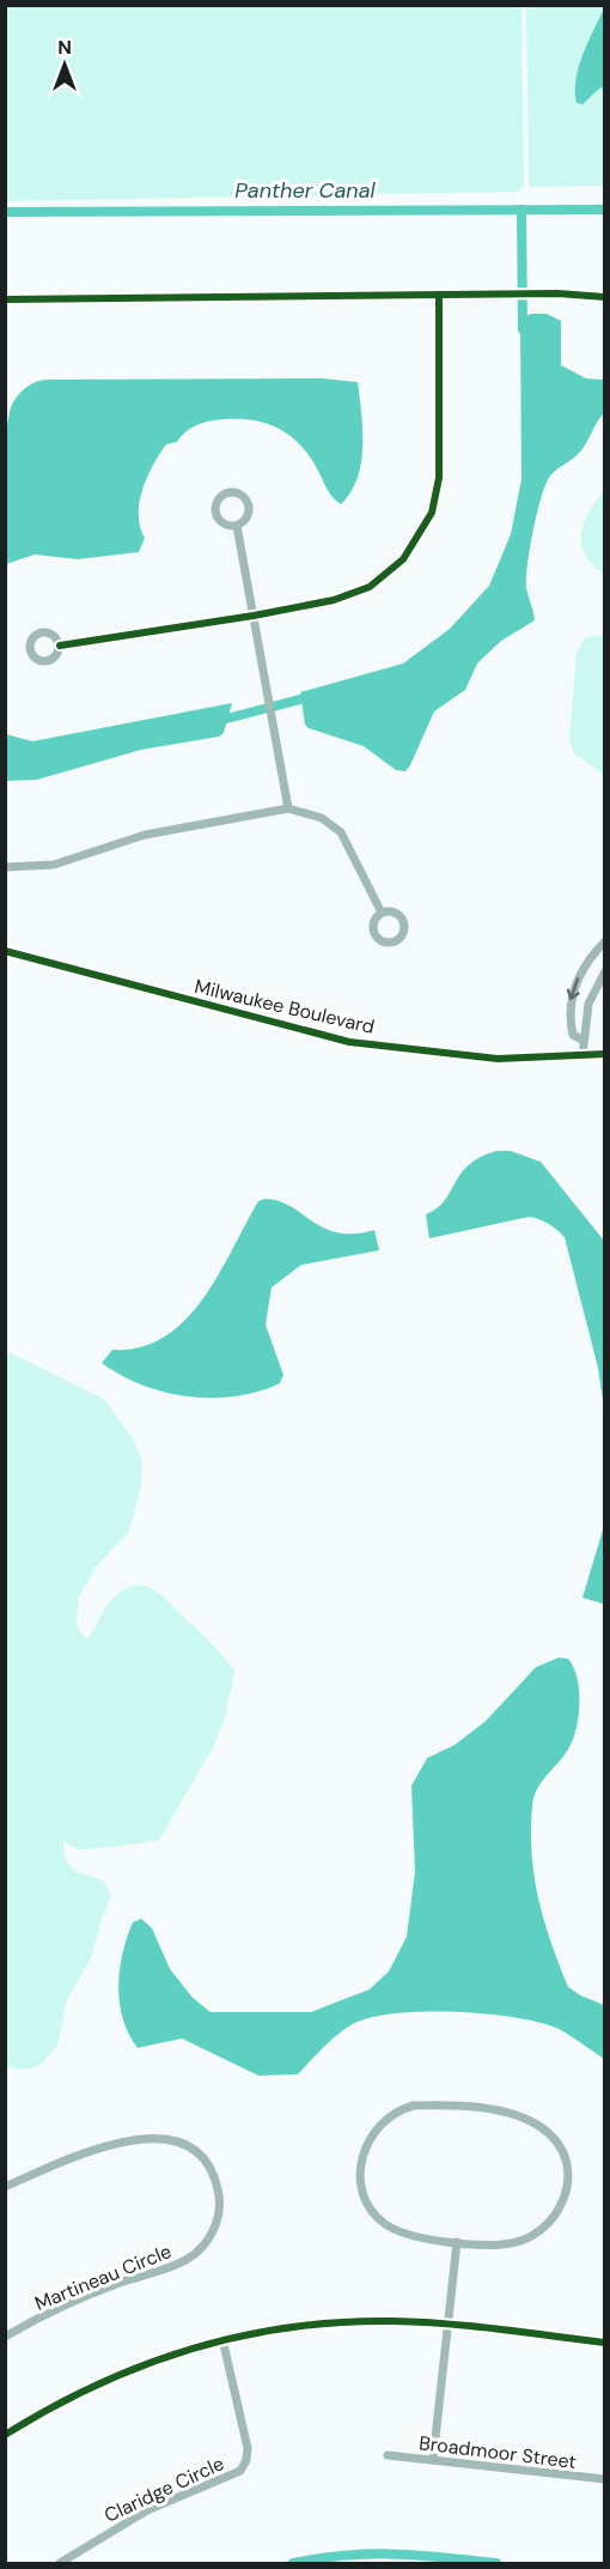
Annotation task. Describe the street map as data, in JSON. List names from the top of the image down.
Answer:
{
  "streets": {
    "street": [
      "Milwaukee Boulevard",
      "Martineau Circle",
      "Broadmoor Street",
      "Claridge Circle"
    ]
  },
  "water": ["Panther Canal"],
  "north": "top"
}
